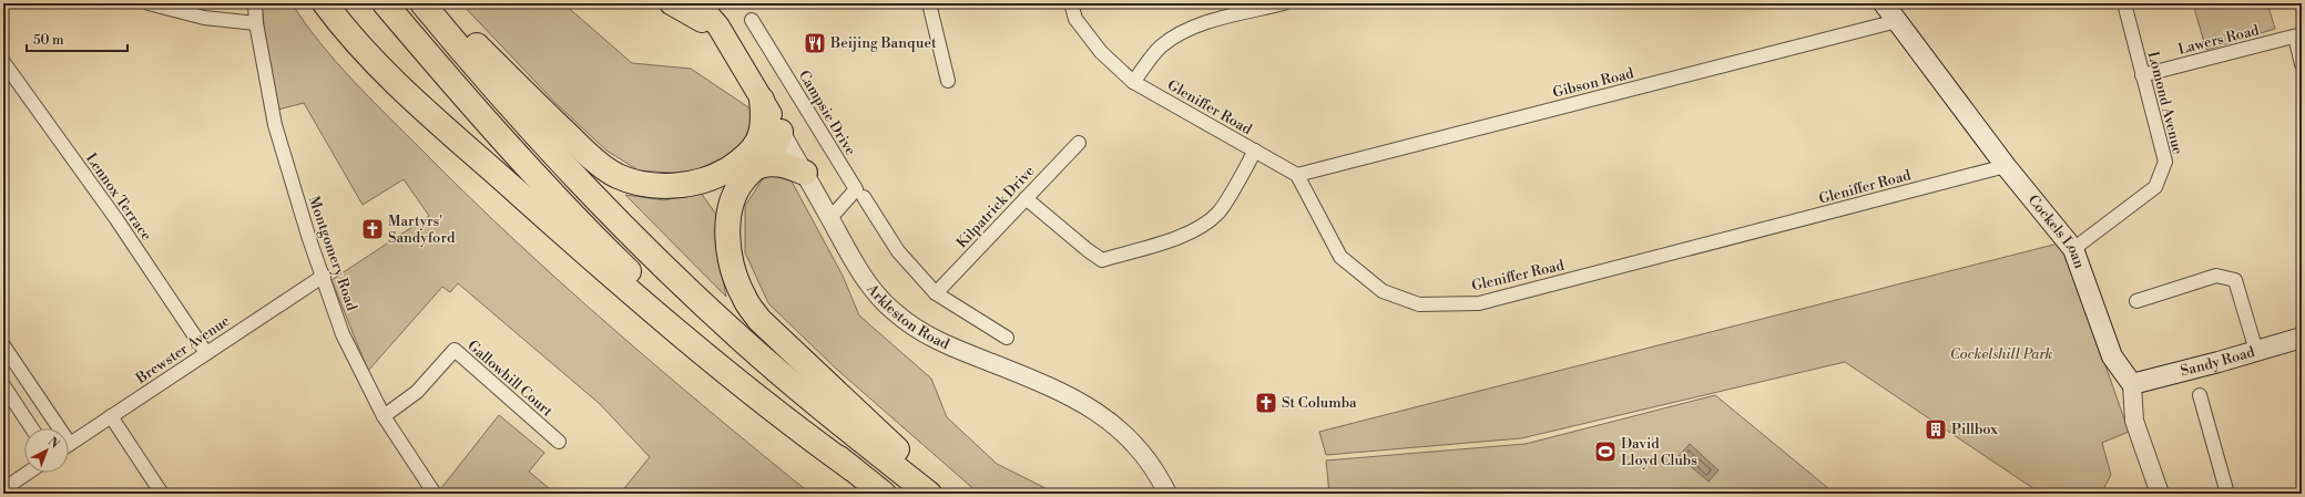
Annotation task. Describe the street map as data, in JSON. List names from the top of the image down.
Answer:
{
  "streets": {
    "main road": ["Cockels Loan", "Arkleston Road", "Sandy Road"],
    "street": [
      "Lawers Road",
      "Gibson Road",
      "Lomond Avenue",
      "Gleniffer Road",
      "Campsie Drive",
      "Lennox Terrace",
      "Kilpatrick Drive",
      "Montgomery Road",
      "Brewster Avenue",
      "Gallowhill Court"
    ]
  },
  "crossings": [
    ["Lawers Road", "Lomond Avenue"],
    ["Gibson Road", "Gleniffer Road"],
    ["Gibson Road", "Cockels Loan"],
    ["Lomond Avenue", "Cockels Loan"],
    ["Gleniffer Road", "Cockels Loan"],
    ["Campsie Drive", "Arkleston Road"],
    ["Lennox Terrace", "Brewster Avenue"],
    ["Cockels Loan", "Sandy Road"],
    ["Montgomery Road", "Brewster Avenue"],
    ["Montgomery Road", "Gallowhill Court"]
  ],
  "parks": ["Cockelshill Park"],
  "places": {
    "restaurant": ["Beijing Banquet"],
    "church": ["Martyrs' Sandyford", "St Columba"],
    "building": ["Pillbox"],
    "sports": ["David Lloyd Clubs"]
  },
  "scale_bar": "50 m",
  "north": "top right"
}
